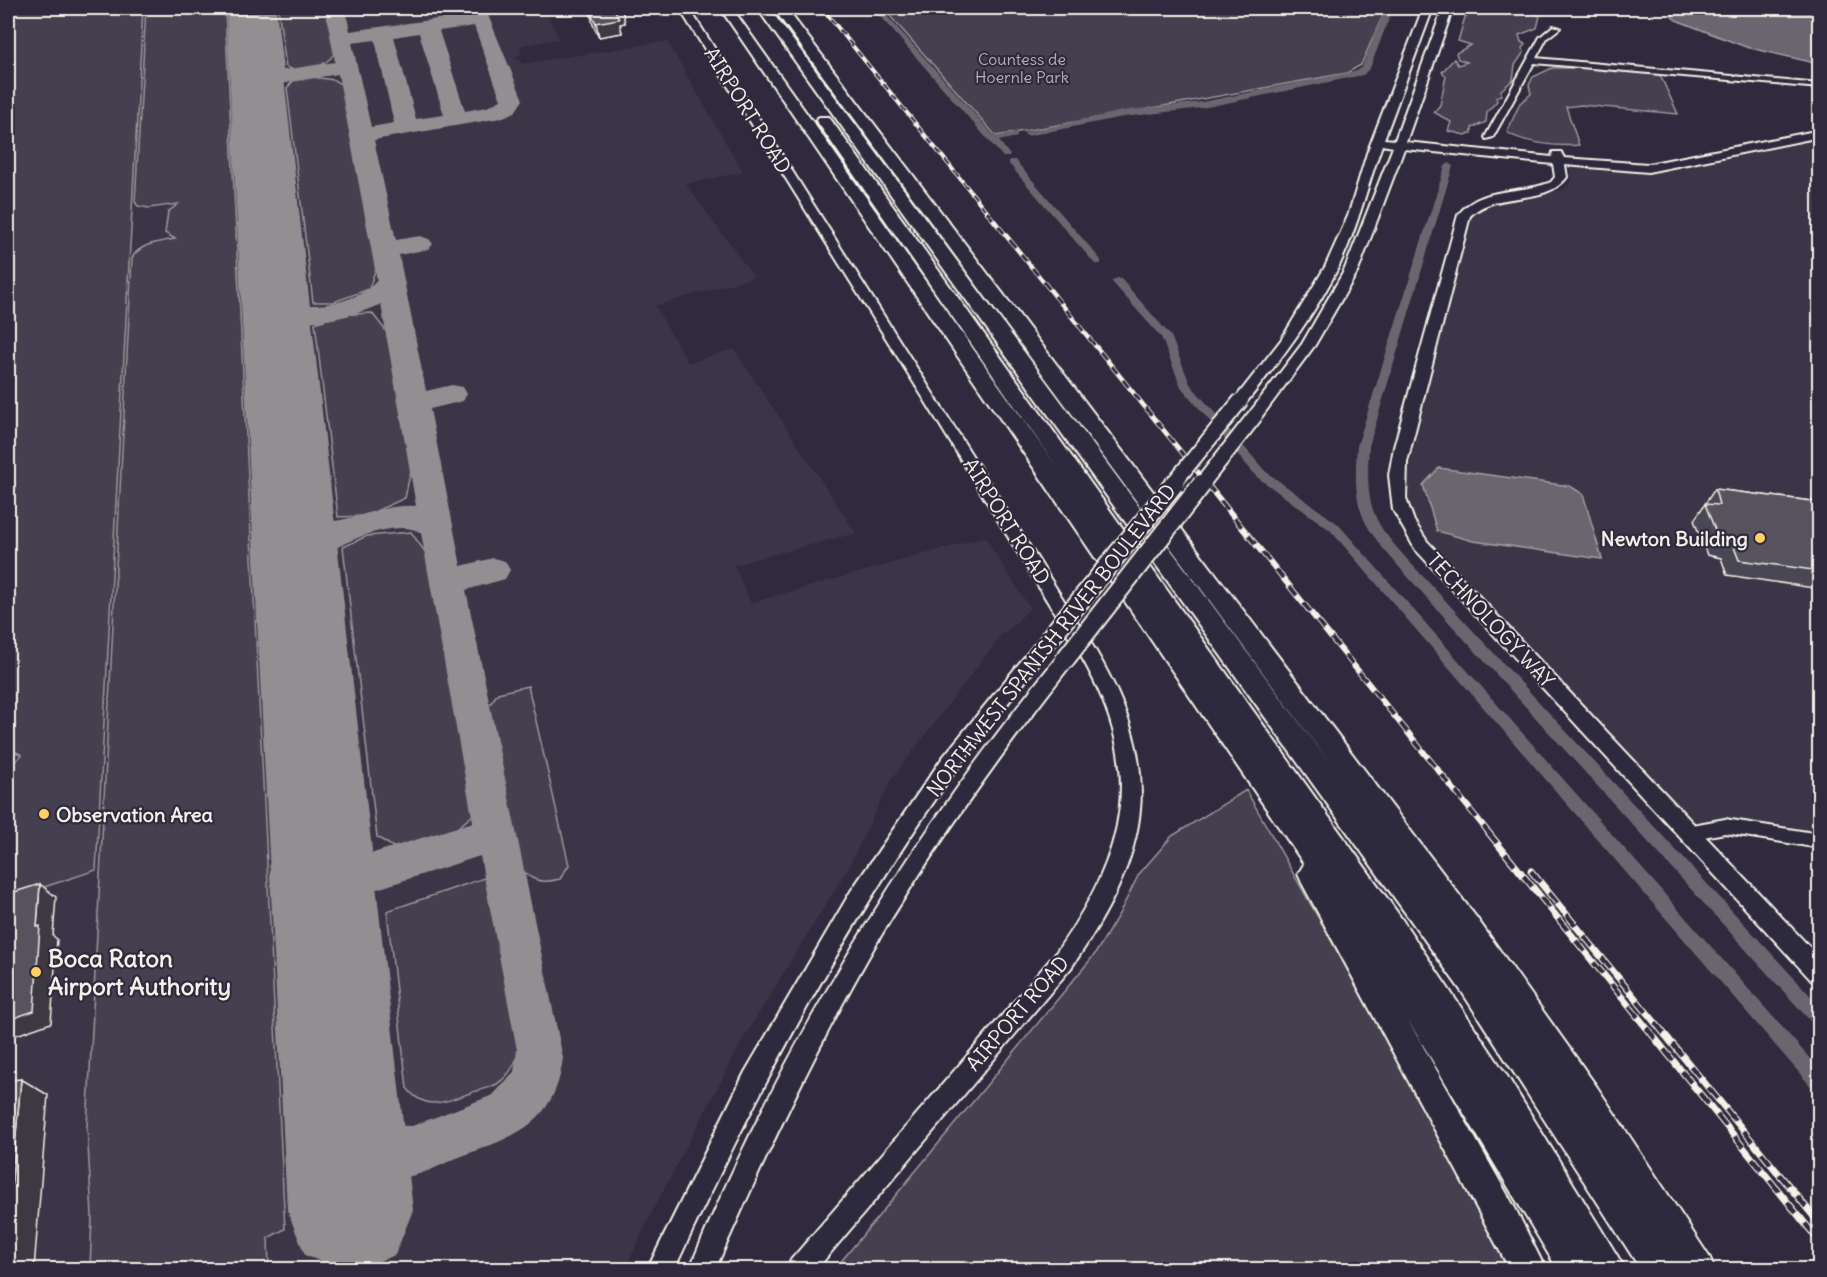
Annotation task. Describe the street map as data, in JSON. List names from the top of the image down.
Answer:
{
  "streets": {
    "main road": ["AIRPORT ROAD", "TECHNOLOGY WAY", "NORTHWEST SPANISH RIVER BOULEVARD"]
  },
  "parks": ["Countess de Hoernle Park"],
  "places": ["Newton Building", "Observation Area", "Boca Raton Airport Authority"]
}
